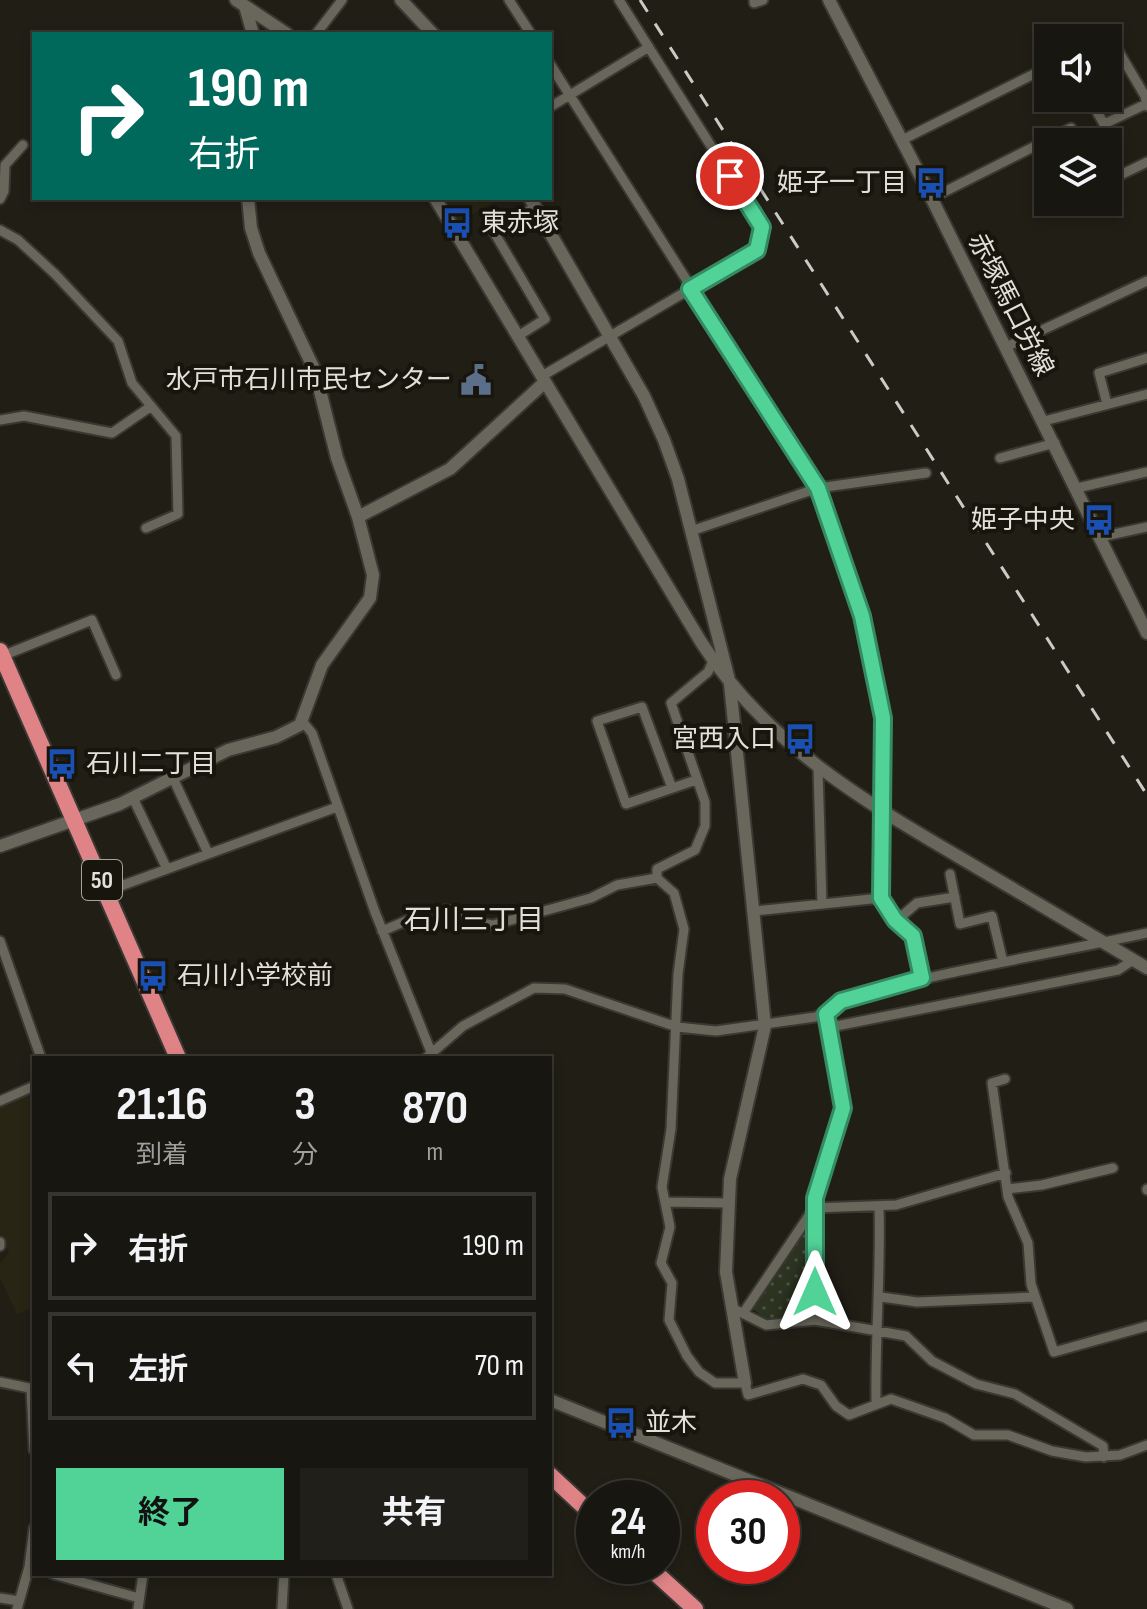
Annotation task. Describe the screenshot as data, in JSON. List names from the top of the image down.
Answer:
{
  "streets": {
    "highway": ["50"],
    "street": ["赤塚馬口労線"]
  },
  "districts": ["石川三丁目"],
  "places": {
    "bus stop": [
      "姫子一丁目",
      "東赤塚",
      "姫子中央",
      "宮西入口",
      "石川二丁目",
      "石川小学校前",
      "並木"
    ],
    "public building": ["水戸市石川市民センター"]
  },
  "page": {
    "turn": ["190 m", "右折"],
    "eta": [
      "21:16",
      "到着",
      "3",
      "分",
      "870",
      "m"
    ],
    "list": [
      {
        "name": "右折",
        "value": "190 m"
      },
      {
        "name": "左折",
        "value": "70 m"
      }
    ],
    "buttons": ["終了", "共有"],
    "speed": "24 km/h",
    "limit": "30"
  }
}
